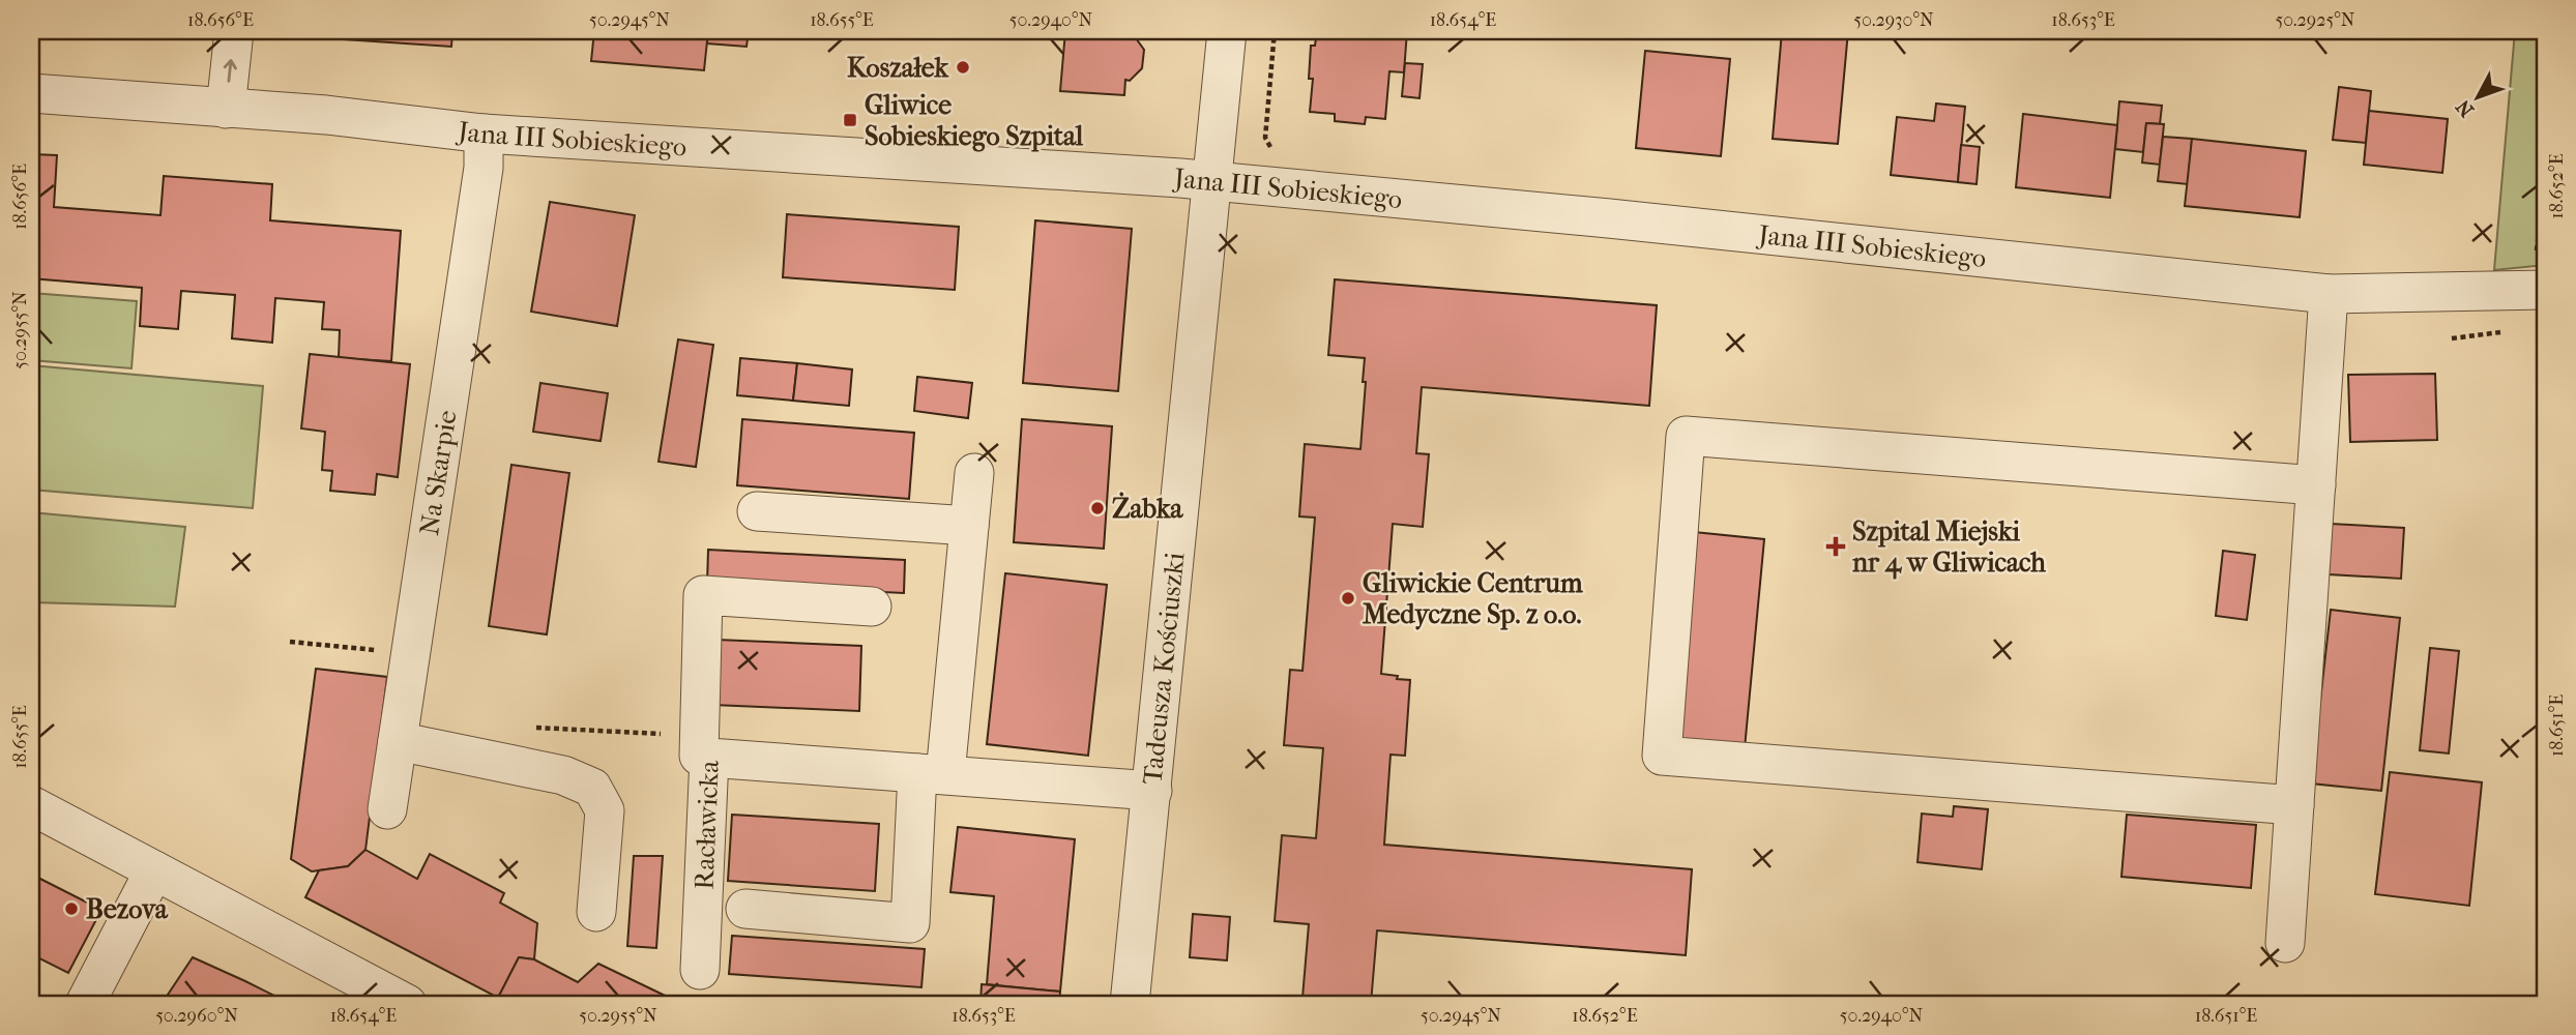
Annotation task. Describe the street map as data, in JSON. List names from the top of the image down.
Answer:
{
  "streets": {
    "street": [
      "Jana III Sobieskiego",
      "Na Skarpie",
      "Tadeusza Kościuszki",
      "Racławicka"
    ]
  },
  "crossings": [
    ["Jana III Sobieskiego", "Na Skarpie"],
    ["Jana III Sobieskiego", "Tadeusza Kościuszki"],
    ["Tadeusza Kościuszki", "Racławicka"]
  ],
  "places": {
    "other": [
      "Koszałek",
      "Żabka",
      "Gliwickie Centrum Medyczne Sp. z o.o.",
      "Bezova"
    ],
    "transit": ["Gliwice Sobieskiego Szpital"],
    "health": ["Szpital Miejski nr 4 w Gliwicach"]
  },
  "north": "bottom left",
  "coordinates": [
    "18.656°E",
    "50.2945°N",
    "18.655°E",
    "50.2940°N",
    "18.654°E",
    "50.2930°N",
    "18.653°E",
    "50.2925°N",
    "18.652°E",
    "50.2955°N",
    "18.651°E",
    "50.2960°N"
  ]
}
